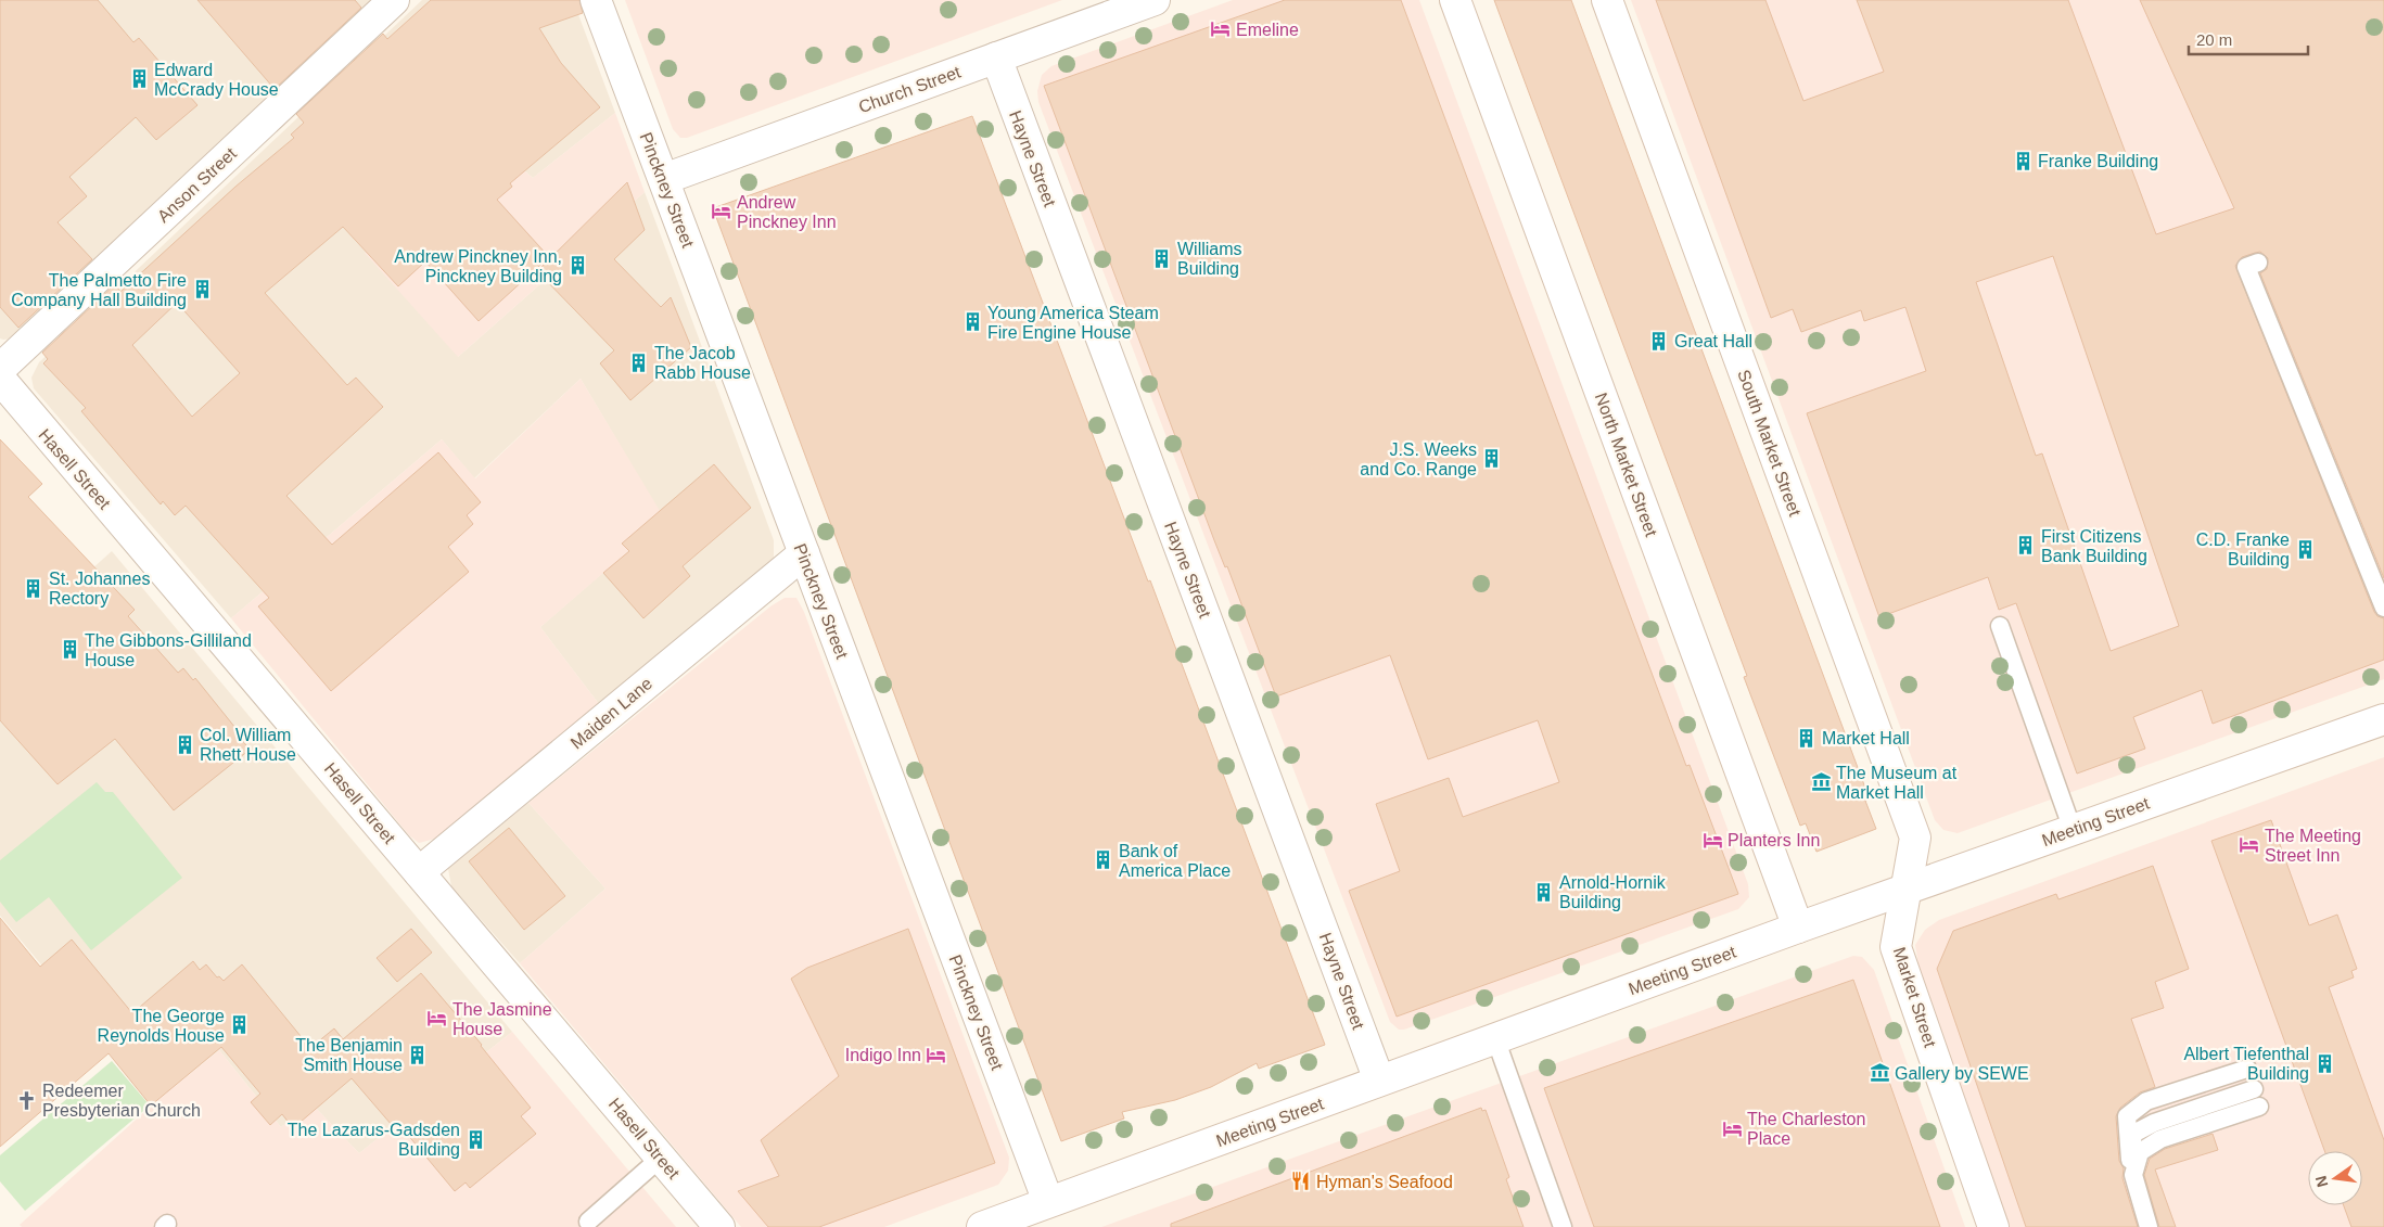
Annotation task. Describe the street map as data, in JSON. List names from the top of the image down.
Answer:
{
  "streets": {
    "street": [
      "Church Street",
      "Hayne Street",
      "Anson Street",
      "Pinckney Street",
      "South Market Street",
      "North Market Street",
      "Hasell Street",
      "Maiden Lane",
      "Meeting Street",
      "Market Street"
    ]
  },
  "crossings": [
    ["Church Street", "Hayne Street"],
    ["Church Street", "Pinckney Street"],
    ["Hayne Street", "Meeting Street"],
    ["Pinckney Street", "Maiden Lane"],
    ["Pinckney Street", "Meeting Street"],
    ["South Market Street", "Meeting Street"],
    ["South Market Street", "Market Street"],
    ["North Market Street", "Meeting Street"],
    ["Hasell Street", "Maiden Lane"],
    ["Meeting Street", "Market Street"]
  ],
  "places": {
    "hotel": [
      "Emeline",
      "Andrew Pinckney Inn",
      "Planters Inn",
      "The Meeting Street Inn",
      "The Jasmine House",
      "Indigo Inn",
      "The Charleston Place"
    ],
    "building": [
      "Edward McCrady House",
      "Franke Building",
      "Williams Building",
      "Andrew Pinckney Inn, Pinckney Building",
      "The Palmetto Fire Company Hall Building",
      "Young America Steam Fire Engine House",
      "Great Hall",
      "The Jacob Rabb House",
      "J.S. Weeks and Co. Range",
      "First Citizens Bank Building",
      "C.D. Franke Building",
      "St. Johannes Rectory",
      "The Gibbons-Gilliland House",
      "Market Hall",
      "Col. William Rhett House",
      "Bank of America Place",
      "Arnold-Hornik Building",
      "The George Reynolds House",
      "The Benjamin Smith House",
      "Albert Tiefenthal Building",
      "The Lazarus-Gadsden Building"
    ],
    "museum": ["The Museum at Market Hall", "Gallery by SEWE"],
    "church": ["Redeemer Presbyterian Church"],
    "restaurant": ["Hyman's Seafood"]
  },
  "scale_bar": "20 m",
  "north": "left"
}
